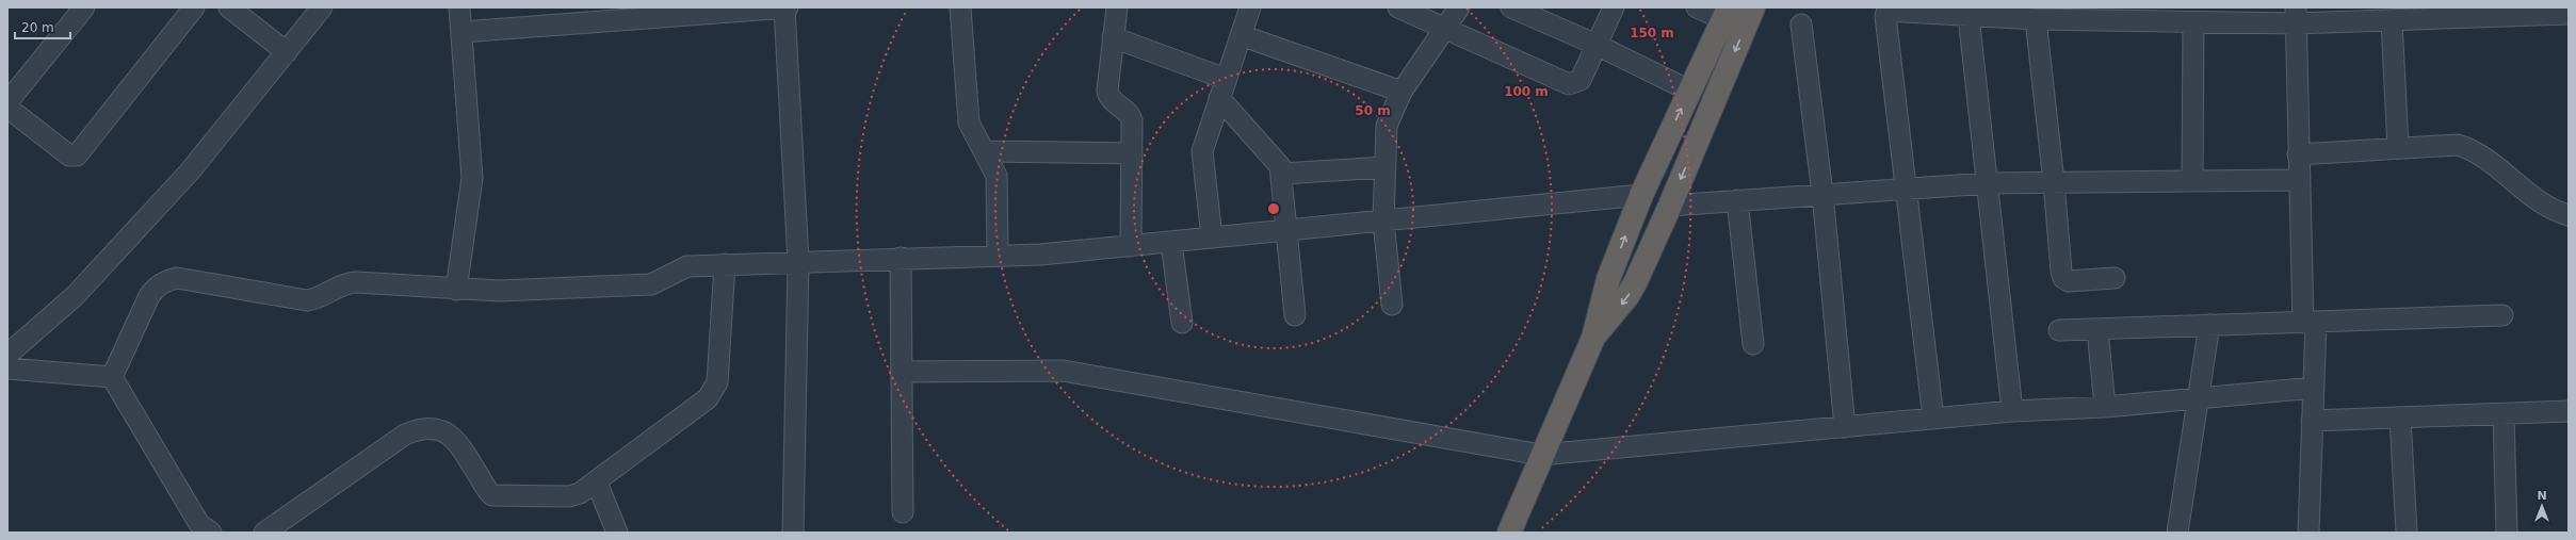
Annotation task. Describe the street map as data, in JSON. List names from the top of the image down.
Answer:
{
  "scale_bar": "20 m",
  "north": "top",
  "rings": ["150 m", "100 m", "50 m"]
}
